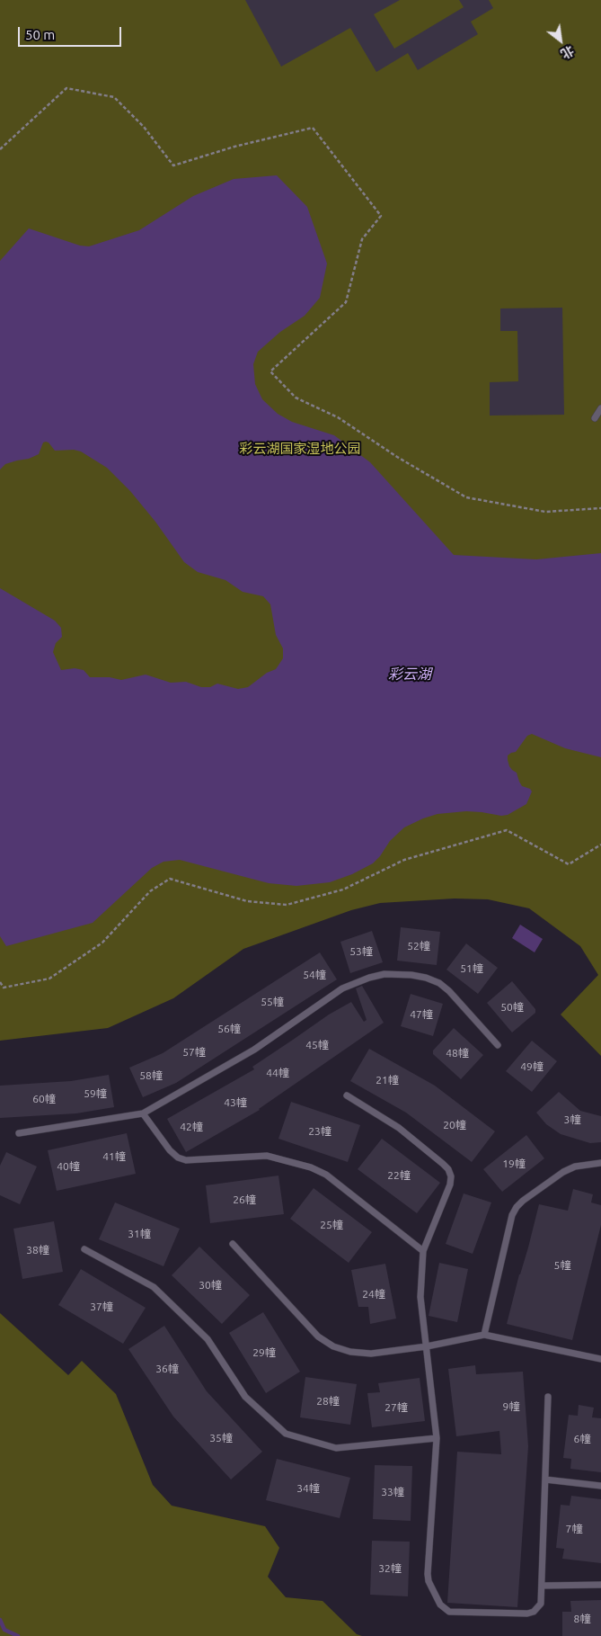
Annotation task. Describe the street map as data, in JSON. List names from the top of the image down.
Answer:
{
  "water": ["彩云湖"],
  "parks": ["彩云湖国家湿地公园"],
  "house_numbers": [
    "52幢",
    "53幢",
    "51幢",
    "54幢",
    "55幢",
    "50幢",
    "47幢",
    "56幢",
    "45幢",
    "57幢",
    "48幢",
    "49幢",
    "44幢",
    "58幢",
    "21幢",
    "59幢",
    "60幢",
    "43幢",
    "3幢",
    "20幢",
    "42幢",
    "23幢",
    "41幢",
    "19幢",
    "40幢",
    "22幢",
    "26幢",
    "25幢",
    "31幢",
    "38幢",
    "5幢",
    "30幢",
    "24幢",
    "37幢",
    "29幢",
    "36幢",
    "28幢",
    "9幢",
    "27幢",
    "35幢",
    "6幢",
    "34幢",
    "33幢",
    "7幢",
    "32幢",
    "8幢"
  ],
  "scale_bar": "50 m",
  "north": "bottom right"
}
